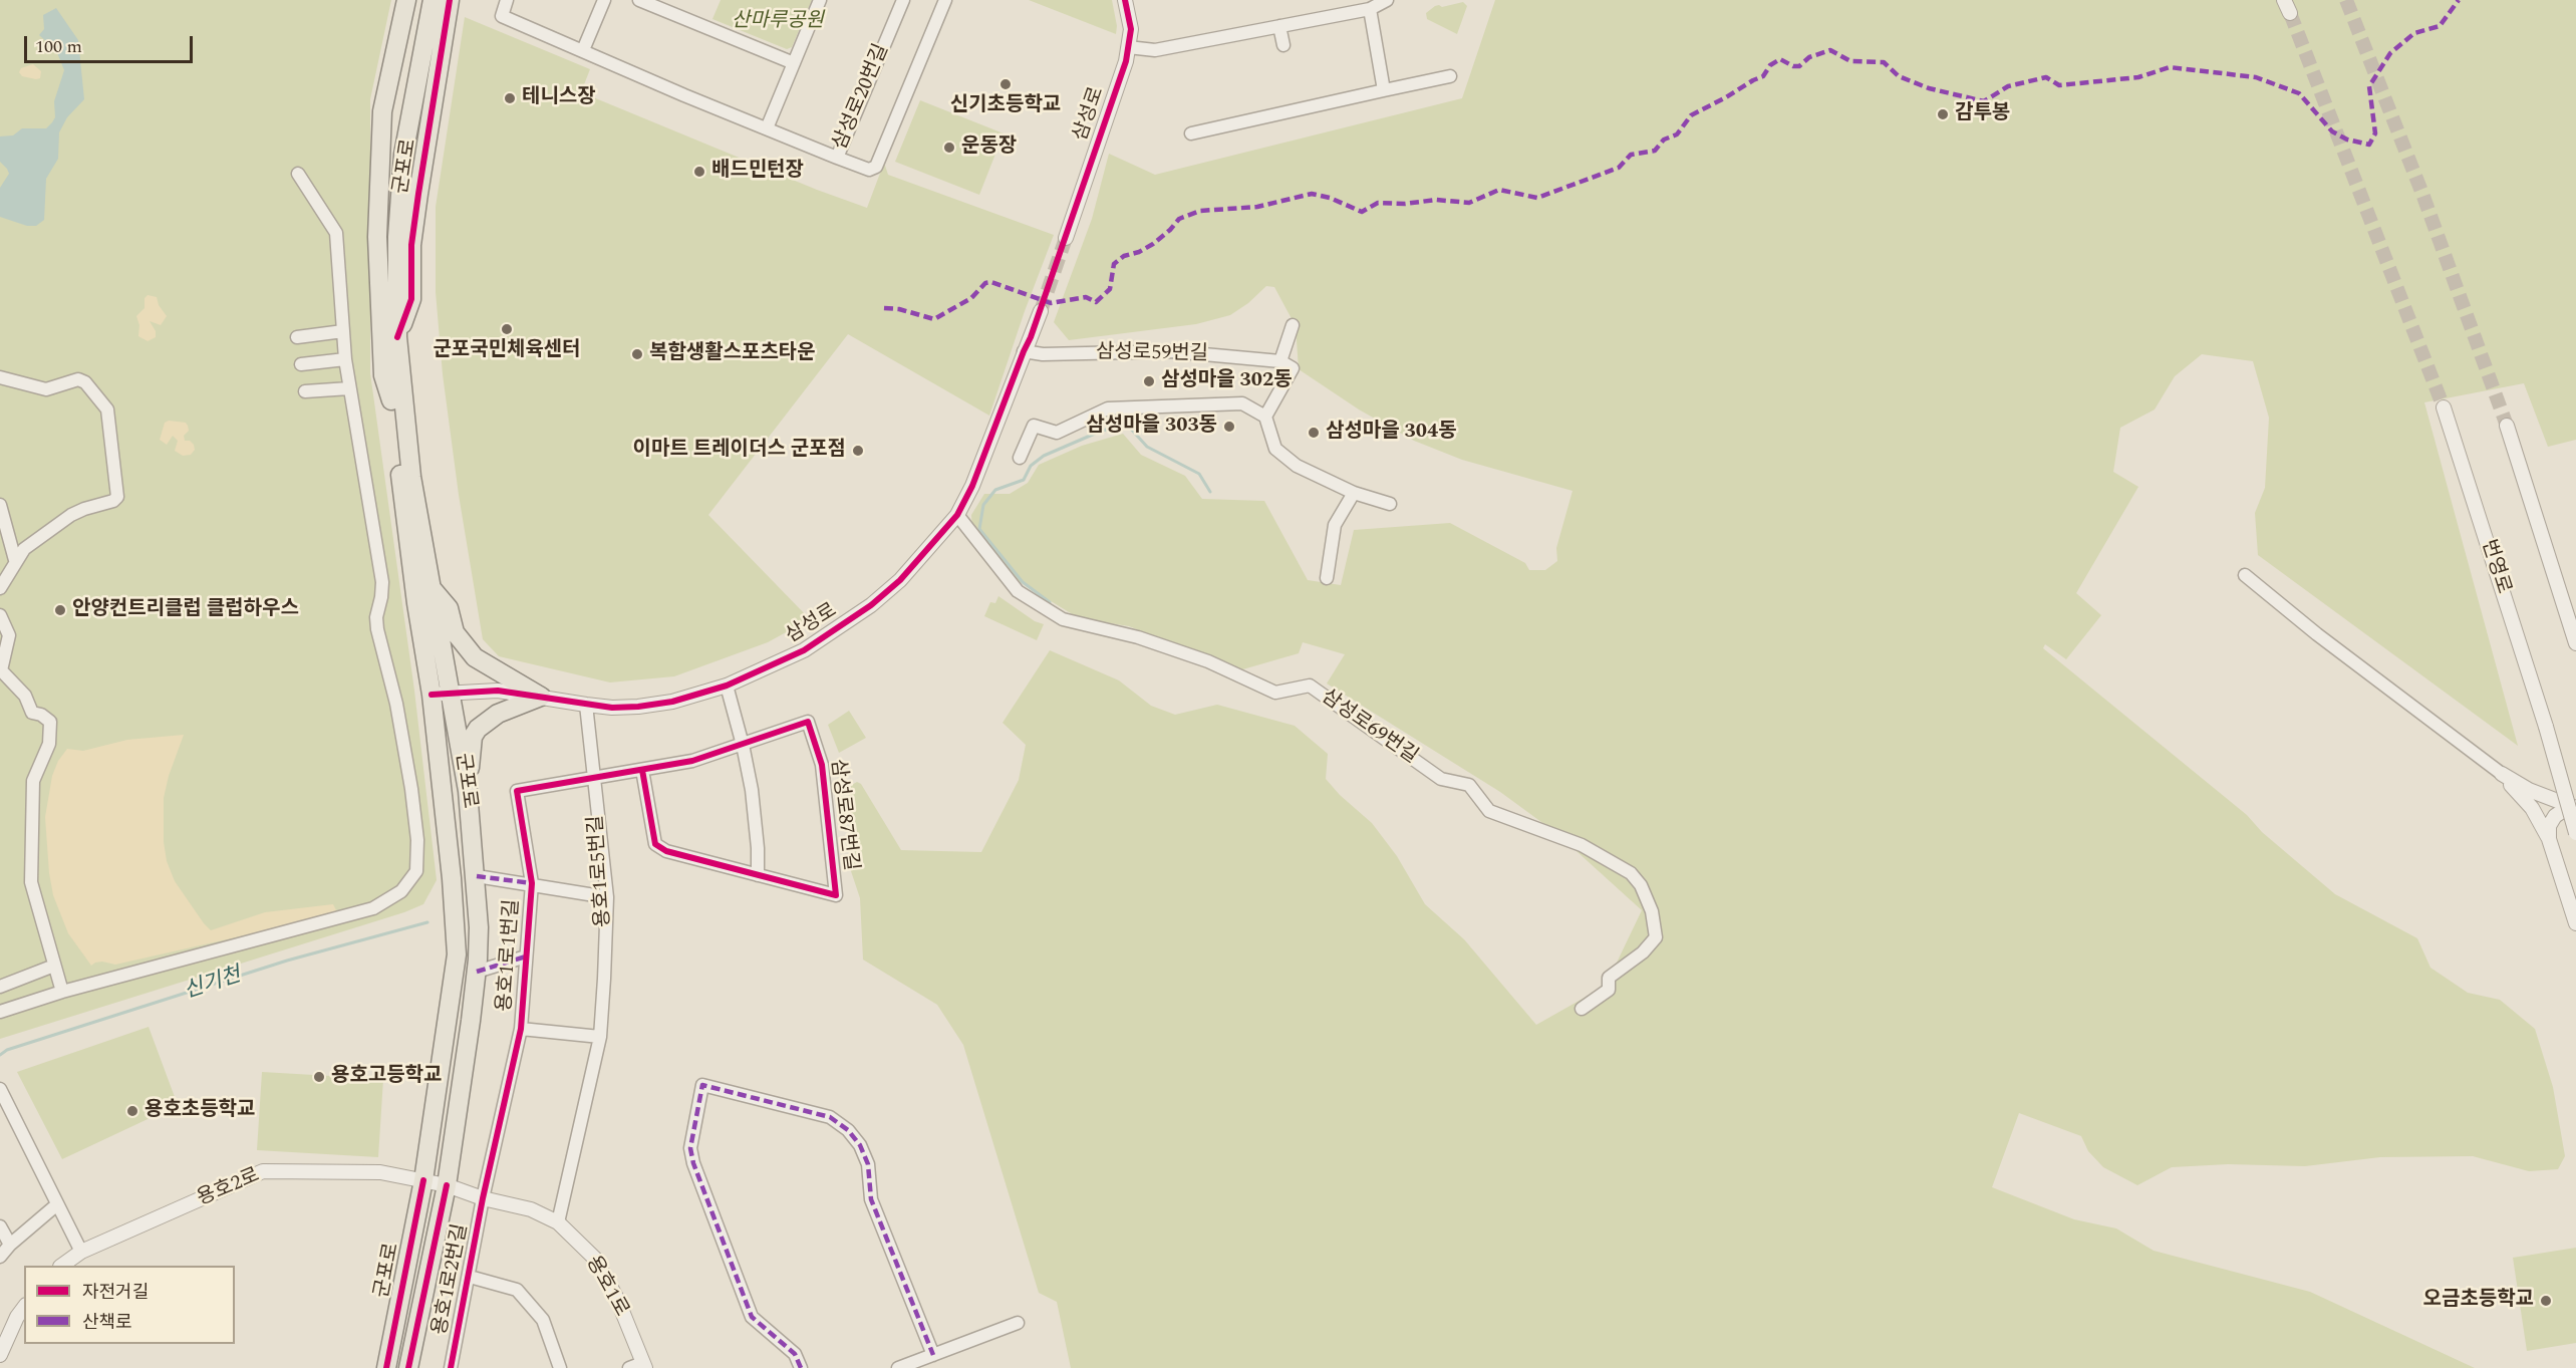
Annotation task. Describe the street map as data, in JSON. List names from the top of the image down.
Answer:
{
  "streets": {
    "main road": ["군포로"],
    "street": [
      "삼성로20번길",
      "삼성로",
      "삼성로59번길",
      "번영로",
      "삼성로69번길",
      "삼성로87번길",
      "용호1로5번길",
      "용호1로1번길",
      "용호2로",
      "용호1로2번길",
      "용호1로"
    ]
  },
  "crossings": [
    ["삼성로", "군포로"],
    ["삼성로", "삼성로59번길"],
    ["삼성로", "삼성로69번길"],
    ["삼성로", "용호1로5번길"],
    ["군포로", "용호2로"],
    ["군포로", "용호1로"],
    ["용호1로5번길", "용호1로1번길"],
    ["용호1로5번길", "용호1로"],
    ["용호1로1번길", "용호1로2번길"],
    ["용호1로1번길", "용호1로"],
    ["용호2로", "용호1로"],
    ["용호1로2번길", "용호1로"]
  ],
  "water": ["신기천"],
  "parks": ["산마루공원"],
  "places": [
    "신기초등학교",
    "테니스장",
    "감투봉",
    "운동장",
    "배드민턴장",
    "군포국민체육센터",
    "복합생활스포츠타운",
    "삼성마을 302동",
    "삼성마을 303동",
    "삼성마을 304동",
    "이마트 트레이더스 군포점",
    "안양컨트리클럽 클럽하우스",
    "용호고등학교",
    "용호초등학교",
    "오금초등학교"
  ],
  "legend": ["자전거길", "산책로"],
  "scale_bar": "100 m"
}
